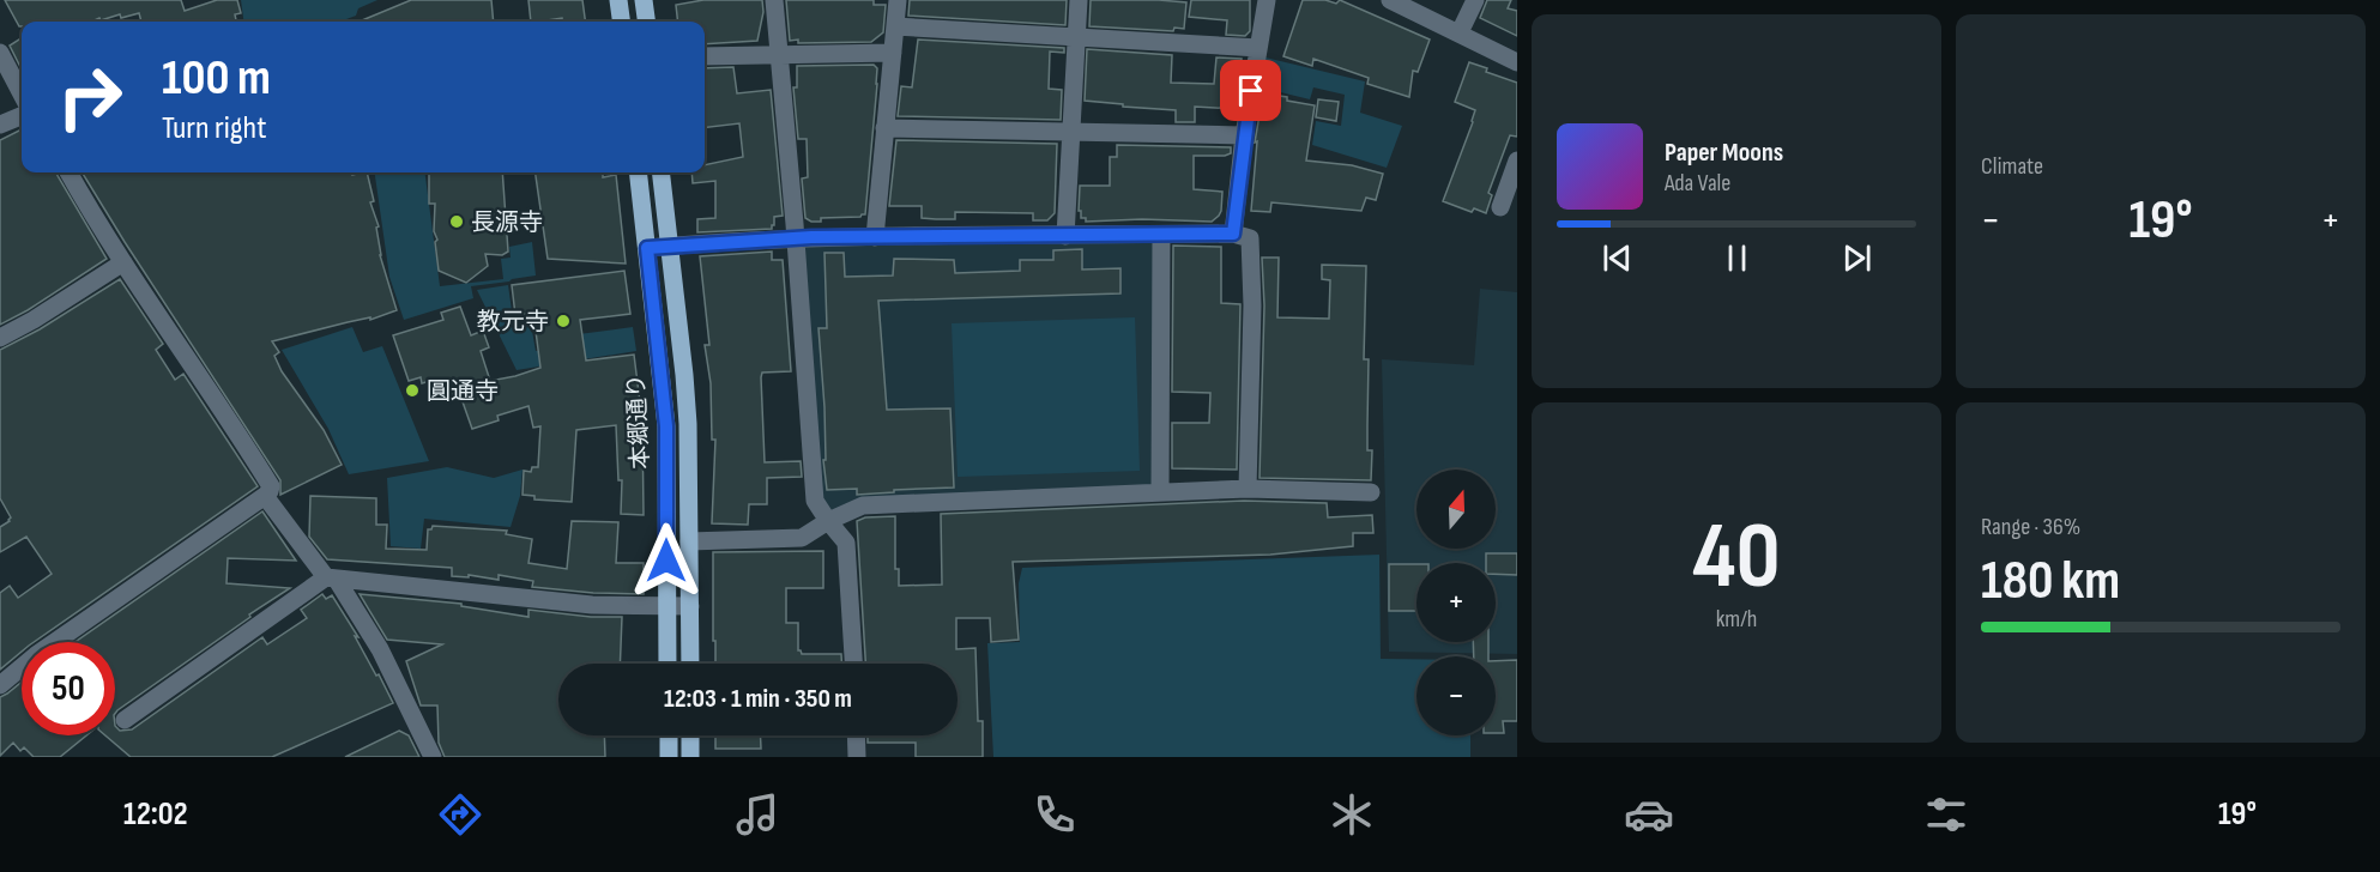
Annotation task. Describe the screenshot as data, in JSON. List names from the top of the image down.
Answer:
{
  "streets": {
    "main road": ["本郷通り"]
  },
  "places": ["長源寺", "教元寺", "圓通寺"],
  "north": "top",
  "page": {
    "tile": [
      "Climate",
      ["40", "km/h"],
      ["Range · 36%", "180 km"]
    ],
    "turn": ["100 m", "Turn right"],
    "song": ["Paper Moons", "Ada Vale"],
    "heat": ["−", "19°", "+"],
    "map_buttons": ["+", "−"],
    "limit": "50",
    "trip": "12:03 · 1 min · 350 m",
    "tabs": ["12:02", "19°"]
  }
}
